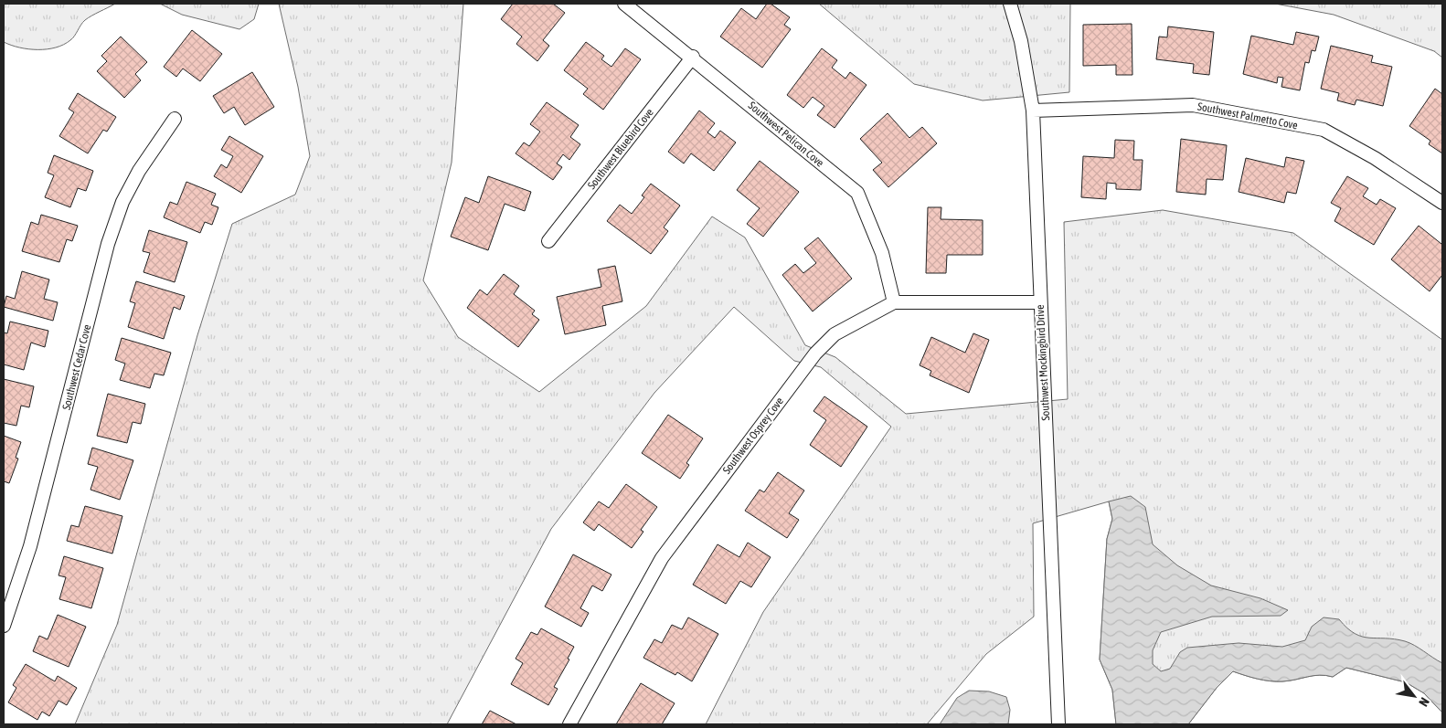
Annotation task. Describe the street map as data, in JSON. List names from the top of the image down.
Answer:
{
  "streets": {
    "street": [
      "Southwest Palmetto Cove",
      "Southwest Pelican Cove",
      "Southwest Bluebird Cove",
      "Southwest Mockingbird Drive",
      "Southwest Cedar Cove",
      "Southwest Osprey Cove"
    ]
  },
  "crossings": [
    ["Southwest Palmetto Cove", "Southwest Mockingbird Drive"],
    ["Southwest Pelican Cove", "Southwest Bluebird Cove"],
    ["Southwest Pelican Cove", "Southwest Osprey Cove"],
    ["Southwest Mockingbird Drive", "Southwest Osprey Cove"]
  ],
  "north": "bottom right"
}
